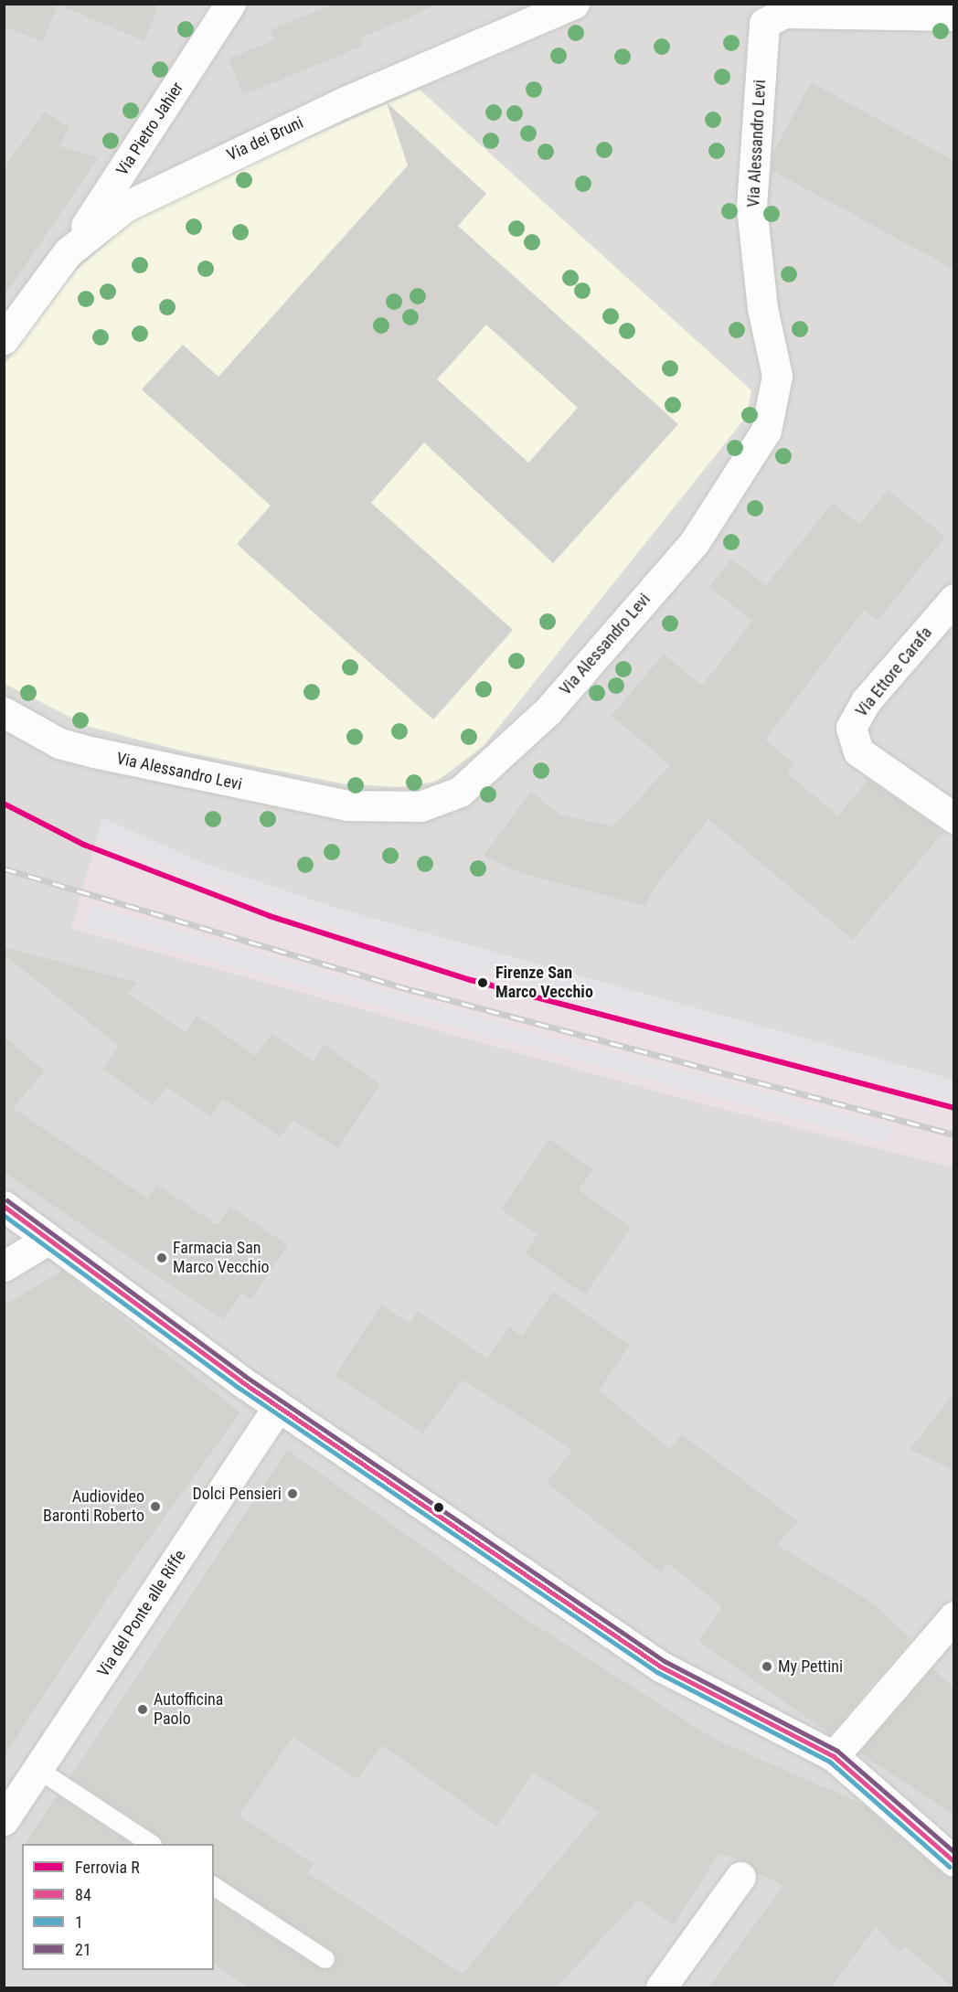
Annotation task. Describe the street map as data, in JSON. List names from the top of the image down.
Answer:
{
  "streets": {
    "street": [
      "Via Pietro Jahier",
      "Via dei Bruni",
      "Via Alessandro Levi",
      "Via Ettore Carafa",
      "Via del Ponte alle Riffe"
    ]
  },
  "crossings": [
    ["Via Pietro Jahier", "Via dei Bruni"]
  ],
  "places": [
    "Firenze San Marco Vecchio",
    "Farmacia San Marco Vecchio",
    "Dolci Pensieri",
    "Audiovideo Baronti Roberto",
    "My Pettini",
    "Autofficina Paolo"
  ],
  "lines": [
    "rail line R",
    "transit line 21",
    "transit line 84",
    "transit line 1"
  ],
  "legend": [
    "Ferrovia R",
    "84",
    "1",
    "21"
  ]
}
